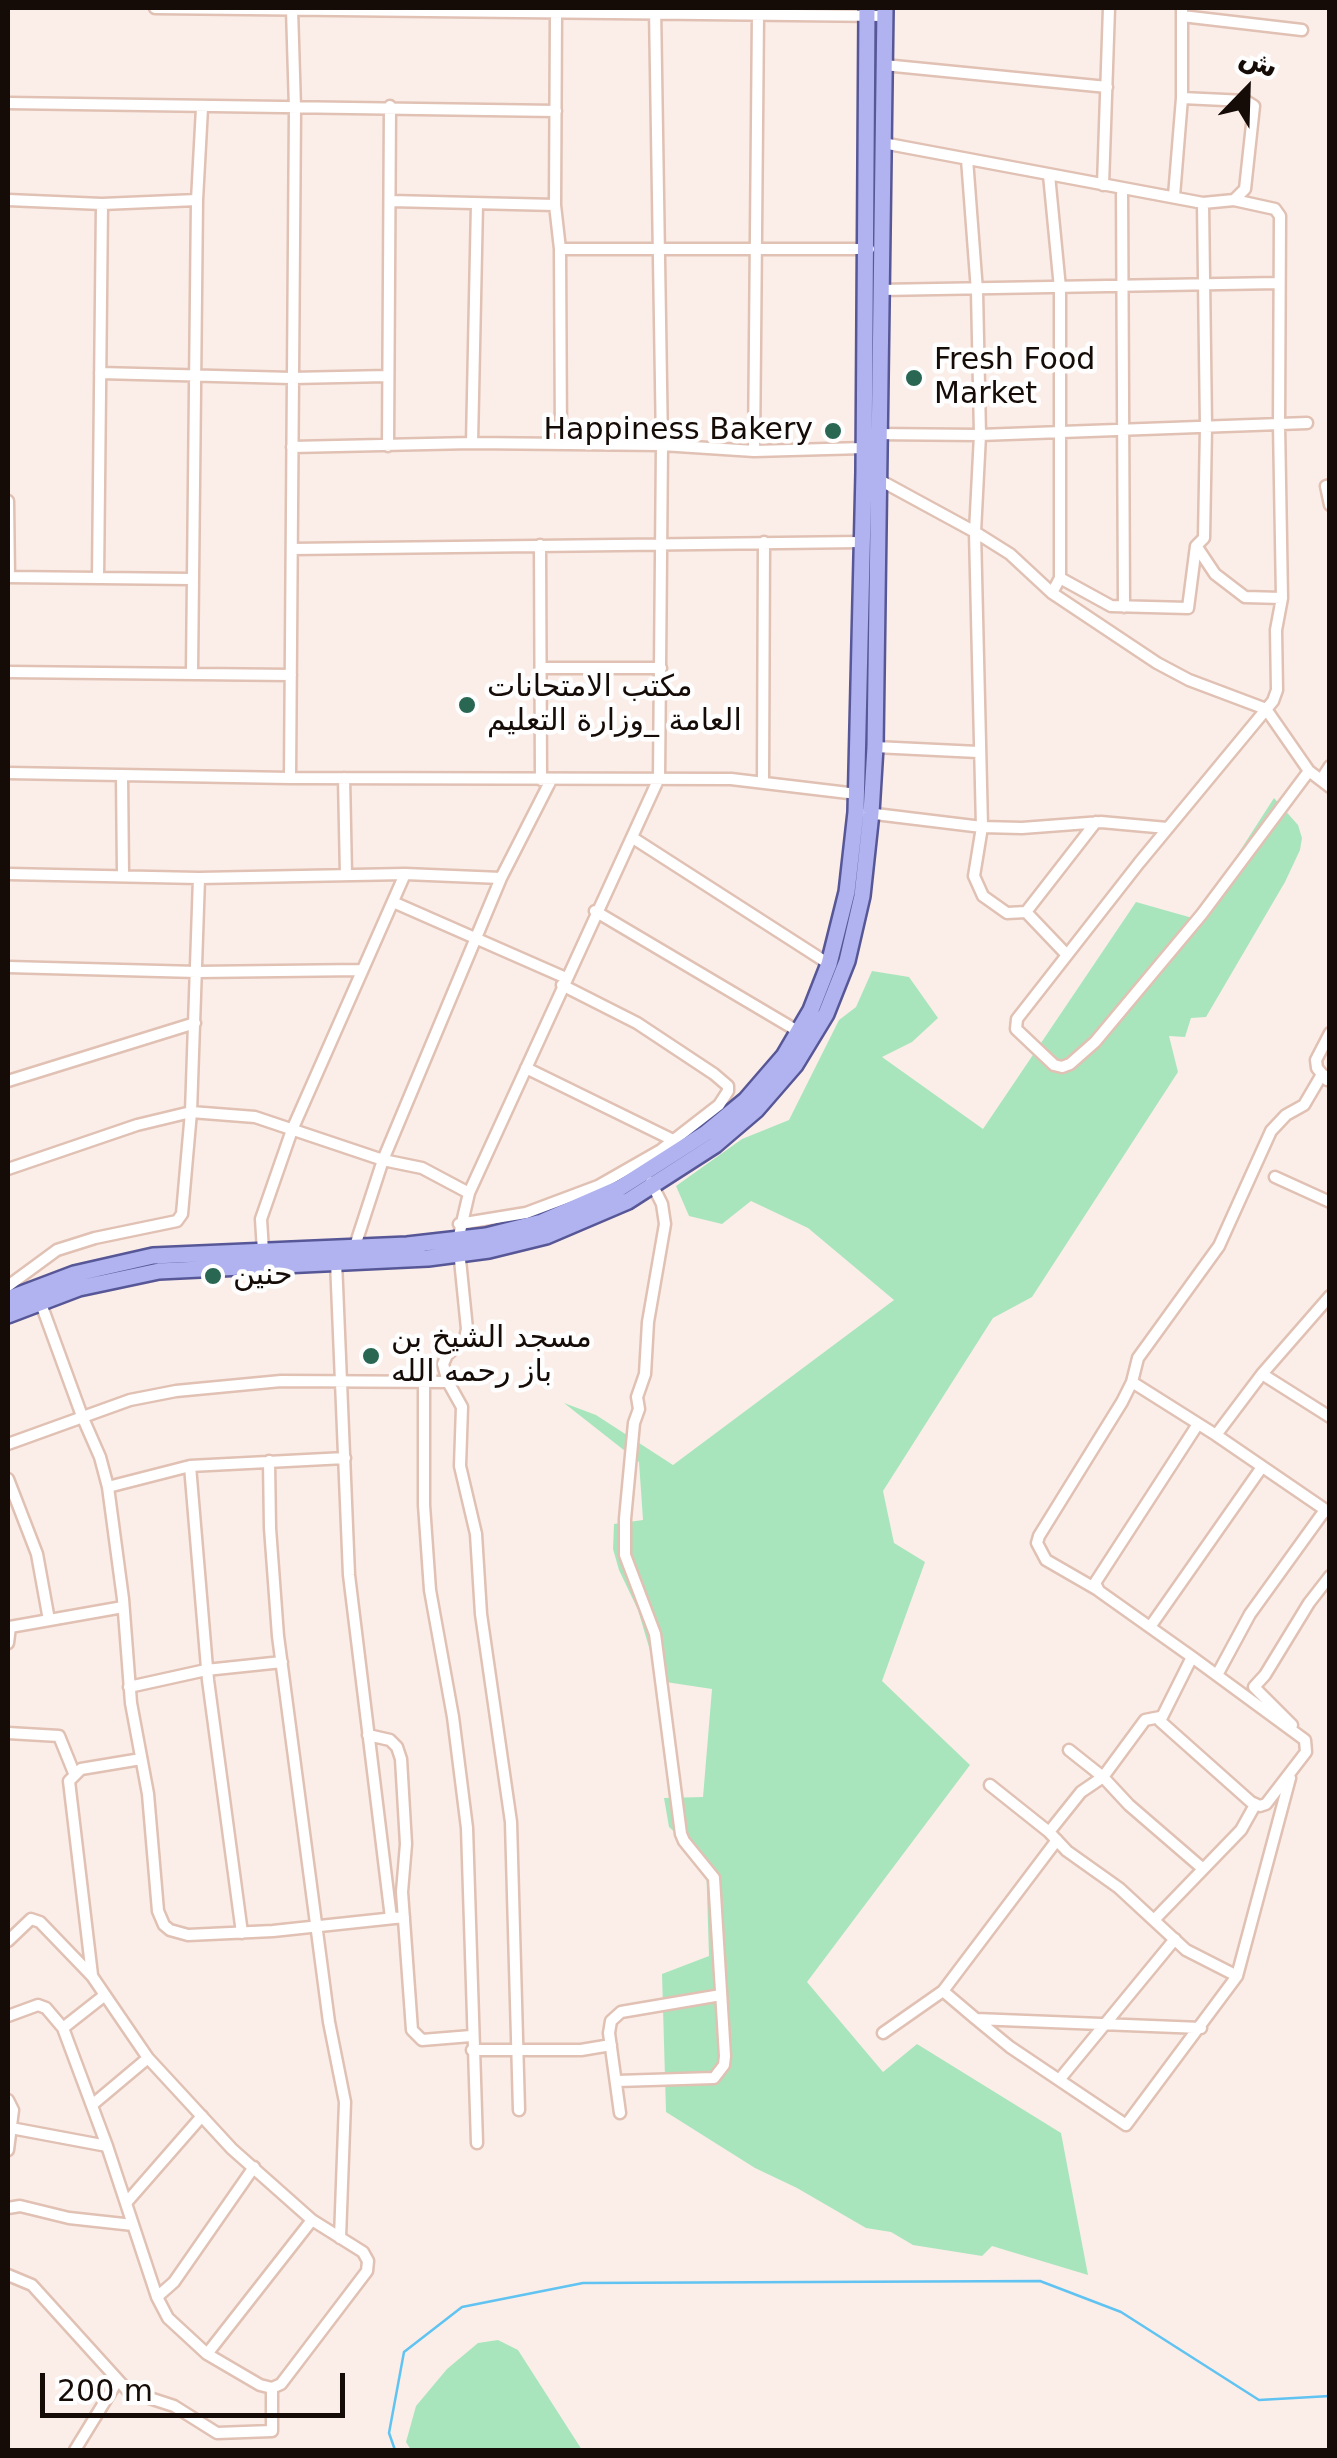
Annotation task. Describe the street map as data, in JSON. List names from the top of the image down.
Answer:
{
  "places": [
    "Fresh Food Market",
    "Happiness Bakery",
    "مكتب الامتحانات العامة _وزارة التعليم",
    "حنين",
    "مسجد الشيخ بن باز رحمه الله"
  ],
  "scale_bar": "200 m",
  "north": "top right"
}
